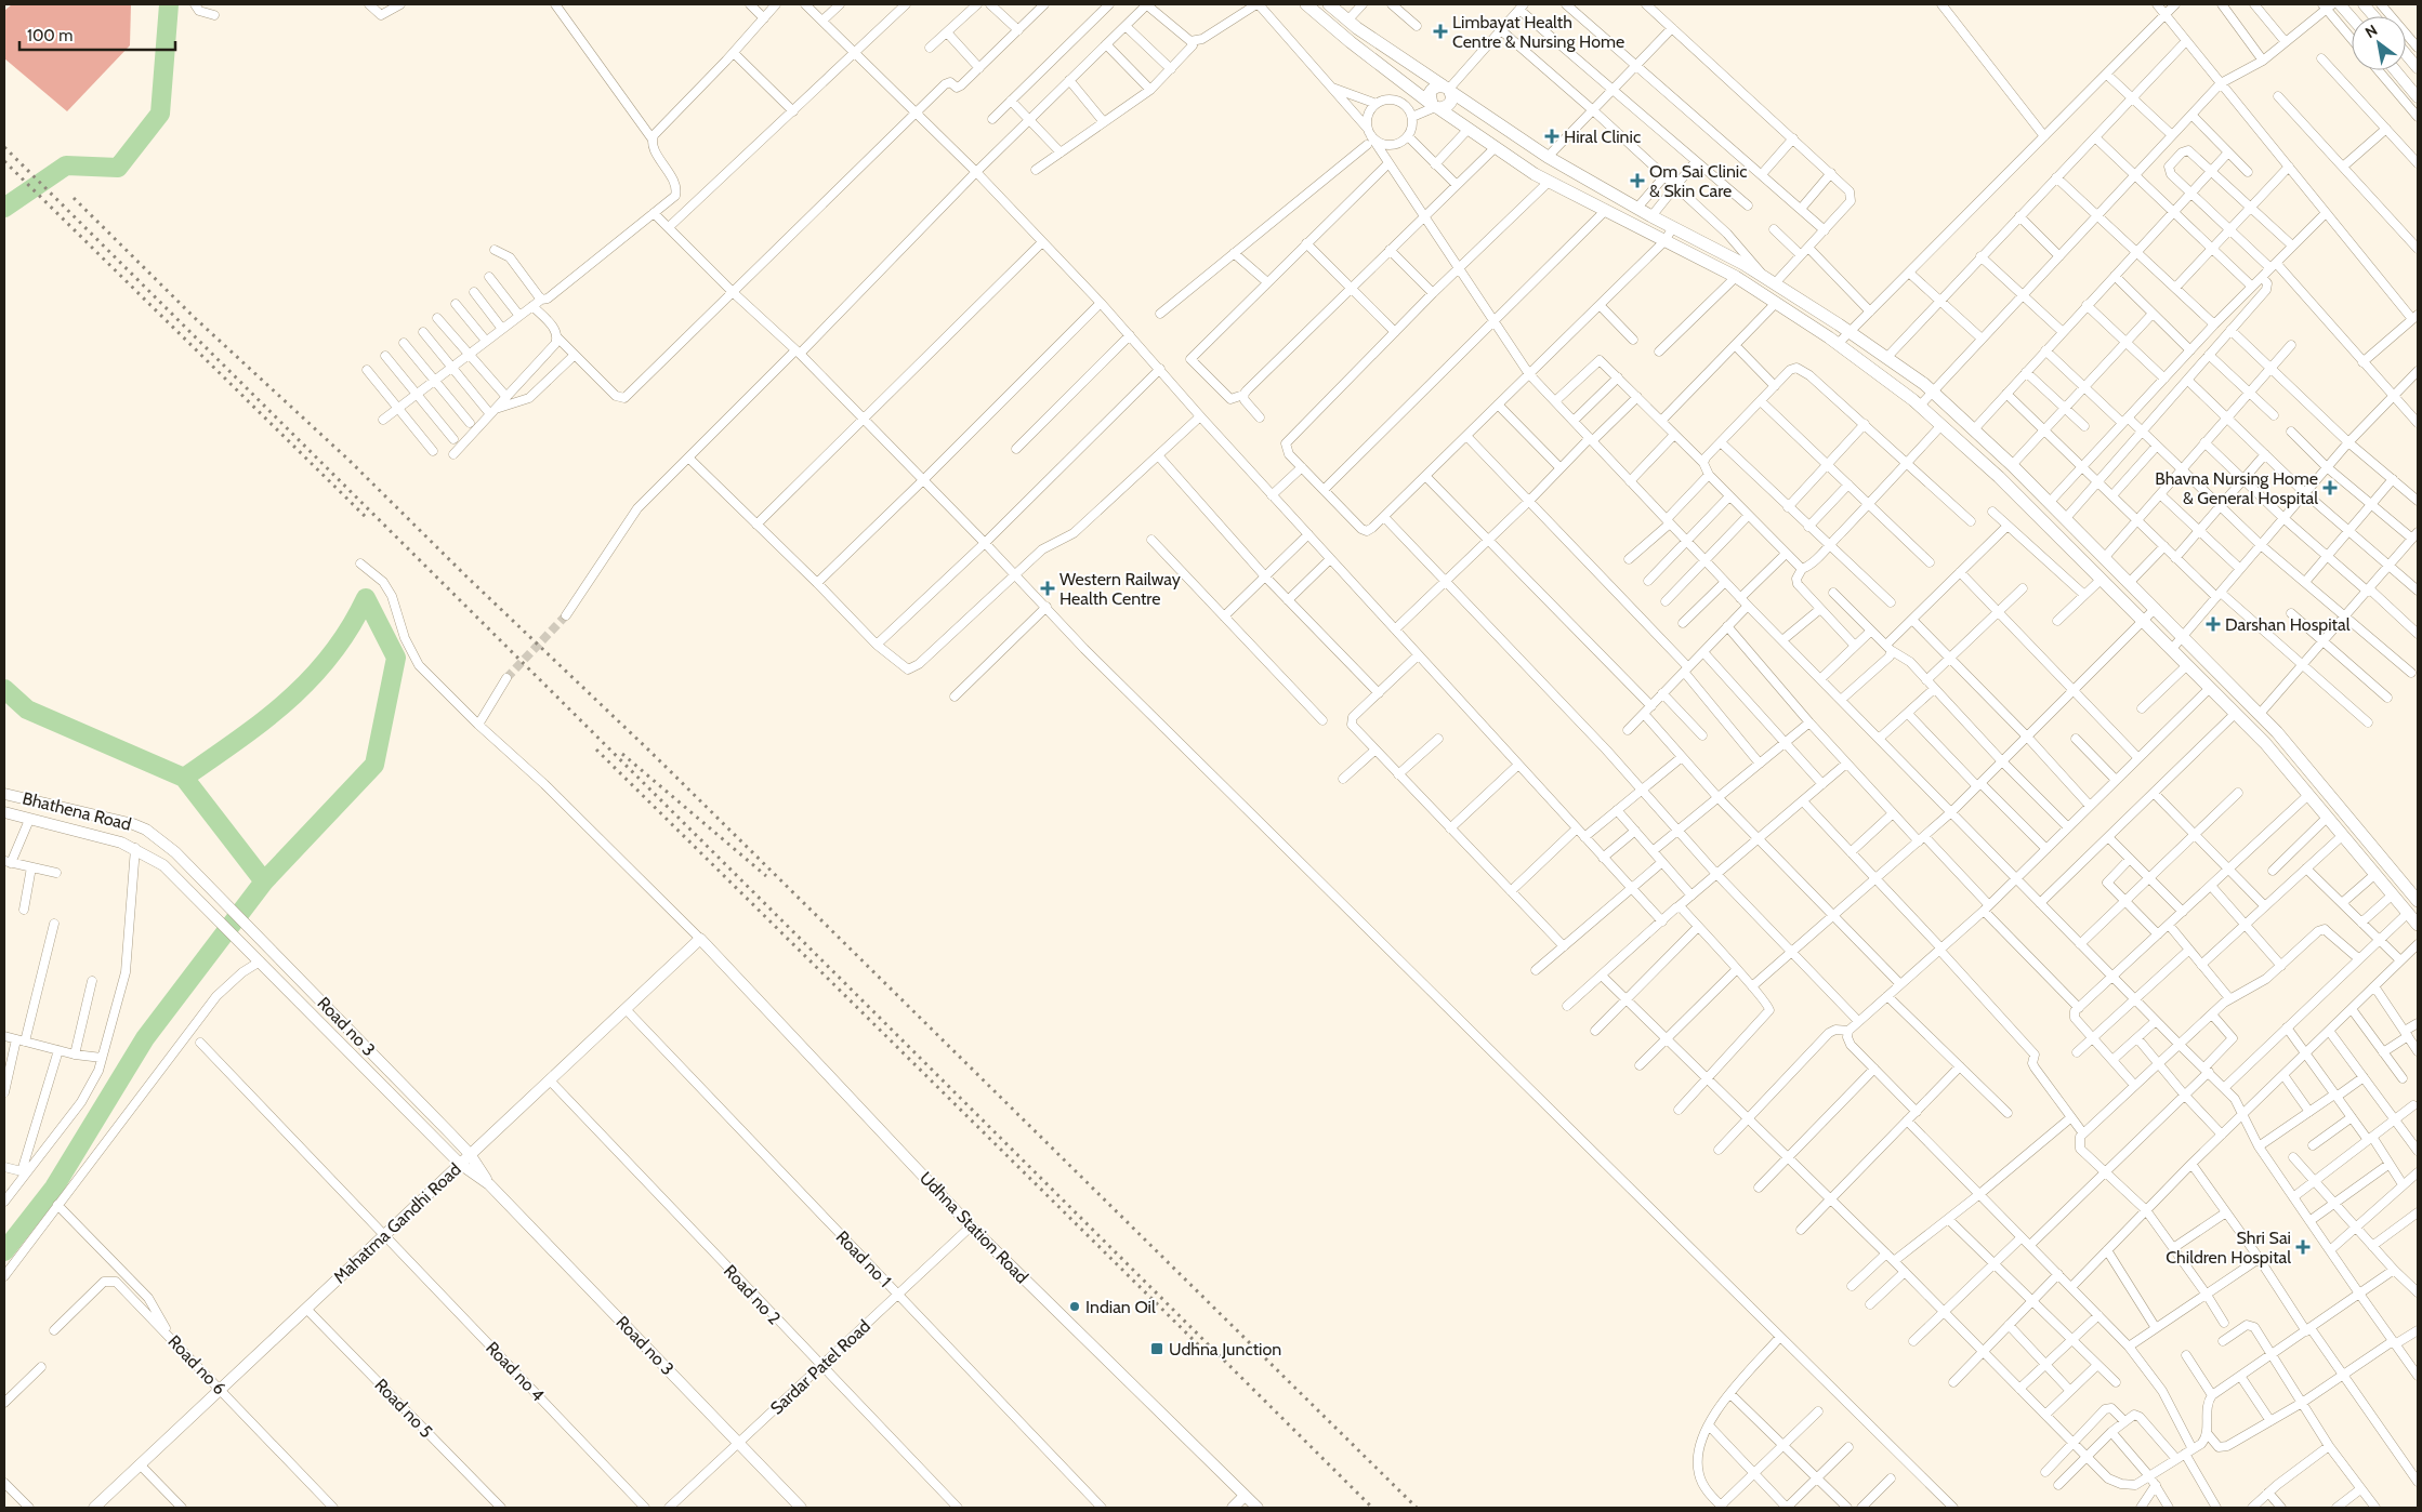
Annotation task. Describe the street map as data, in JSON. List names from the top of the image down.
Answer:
{
  "streets": {
    "street": [
      "Bhathena Road",
      "Road no 3",
      "Mahatma Gandhi Road",
      "Udhna Station Road",
      "Road no 1",
      "Road no 2",
      "Road no 6",
      "Sardar Patel Road",
      "Road no 4",
      "Road no 5"
    ]
  },
  "crossings": [
    ["Bhathena Road", "Road no 3"],
    ["Road no 3", "Mahatma Gandhi Road"],
    ["Road no 3", "Sardar Patel Road"],
    ["Mahatma Gandhi Road", "Udhna Station Road"],
    ["Mahatma Gandhi Road", "Road no 1"],
    ["Mahatma Gandhi Road", "Road no 2"],
    ["Mahatma Gandhi Road", "Road no 6"],
    ["Mahatma Gandhi Road", "Road no 4"],
    ["Mahatma Gandhi Road", "Road no 5"],
    ["Udhna Station Road", "Sardar Patel Road"],
    ["Road no 1", "Sardar Patel Road"],
    ["Road no 2", "Sardar Patel Road"]
  ],
  "places": {
    "health": [
      "Limbayat Health Centre & Nursing Home",
      "Hiral Clinic",
      "Om Sai Clinic & Skin Care",
      "Bhavna Nursing Home & General Hospital",
      "Western Railway Health Centre",
      "Darshan Hospital",
      "Shri Sai Children Hospital"
    ],
    "other": ["Indian Oil"],
    "transit": ["Udhna Junction"]
  },
  "scale_bar": "100 m",
  "north": "top left"
}
